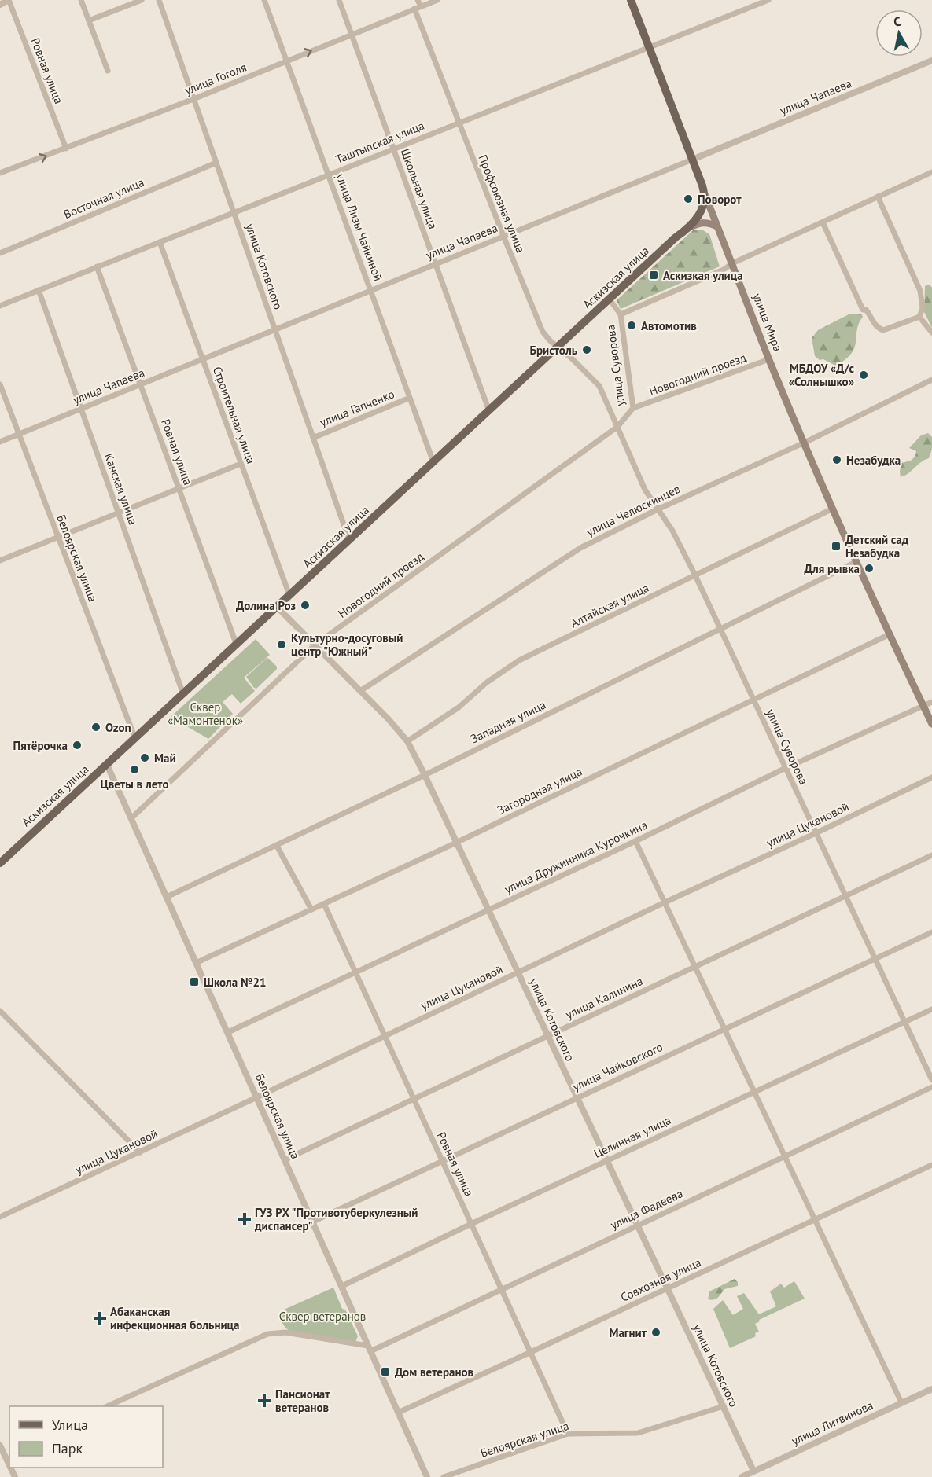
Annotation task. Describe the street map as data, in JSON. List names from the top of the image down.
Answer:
{
  "streets": {
    "main road": ["Аскизская улица", "улица Мира"],
    "street": [
      "Ровная улица",
      "улица Гоголя",
      "улица Чапаева",
      "Таштыпская улица",
      "Школьная улица",
      "Восточная улица",
      "Профсоюзная улица",
      "улица Лизы Чайкиной",
      "улица Котовского",
      "улица Суворова",
      "Новогодний проезд",
      "улица Гапченко",
      "Строительная улица",
      "Канская улица",
      "улица Челюскинцев",
      "Белоярская улица",
      "Алтайская улица",
      "Западная улица",
      "Загородная улица",
      "улица Цукановой",
      "улица Дружинника Курочкина",
      "улица Калинина",
      "улица Чайковского",
      "Целинная улица",
      "улица Фадеева",
      "Совхозная улица",
      "улица Литвинова"
    ]
  },
  "crossings": [
    ["Ровная улица", "улица Гоголя"],
    ["Ровная улица", "улица Чапаева"],
    ["Ровная улица", "Таштыпская улица"],
    ["Ровная улица", "Аскизская улица"],
    ["Ровная улица", "Белоярская улица"],
    ["Ровная улица", "Загородная улица"],
    ["Ровная улица", "улица Цукановой"],
    ["Ровная улица", "улица Дружинника Курочкина"],
    ["Ровная улица", "улица Калинина"],
    ["Ровная улица", "улица Чайковского"],
    ["Ровная улица", "Целинная улица"],
    ["Ровная улица", "улица Фадеева"],
    ["Ровная улица", "Совхозная улица"],
    ["улица Гоголя", "Школьная улица"],
    ["улица Гоголя", "Профсоюзная улица"],
    ["улица Гоголя", "улица Лизы Чайкиной"],
    ["улица Гоголя", "улица Котовского"],
    ["улица Чапаева", "Школьная улица"],
    ["улица Чапаева", "Профсоюзная улица"],
    ["улица Чапаева", "улица Лизы Чайкиной"],
    ["улица Чапаева", "улица Котовского"],
    ["улица Чапаева", "улица Мира"],
    ["улица Чапаева", "Строительная улица"],
    ["улица Чапаева", "Канская улица"],
    ["улица Чапаева", "Белоярская улица"],
    ["Таштыпская улица", "Школьная улица"],
    ["Таштыпская улица", "Профсоюзная улица"],
    ["Таштыпская улица", "улица Лизы Чайкиной"],
    ["Таштыпская улица", "улица Котовского"],
    ["Таштыпская улица", "улица Мира"],
    ["Таштыпская улица", "Строительная улица"],
    ["Таштыпская улица", "Канская улица"],
    ["Школьная улица", "Аскизская улица"],
    ["Восточная улица", "улица Котовского"],
    ["Профсоюзная улица", "Аскизская улица"],
    ["Профсоюзная улица", "улица Суворова"],
    ["улица Лизы Чайкиной", "Аскизская улица"],
    ["улица Лизы Чайкиной", "улица Гапченко"],
    ["улица Котовского", "Аскизская улица"],
    ["улица Котовского", "Новогодний проезд"],
    ["улица Котовского", "улица Гапченко"],
    ["улица Котовского", "улица Челюскинцев"],
    ["улица Котовского", "Белоярская улица"],
    ["улица Котовского", "Алтайская улица"],
    ["улица Котовского", "Западная улица"],
    ["улица Котовского", "Загородная улица"],
    ["улица Котовского", "улица Цукановой"],
    ["улица Котовского", "улица Дружинника Курочкина"],
    ["улица Котовского", "улица Калинина"],
    ["улица Котовского", "улица Чайковского"],
    ["улица Котовского", "Целинная улица"],
    ["улица Котовского", "улица Фадеева"],
    ["улица Котовского", "Совхозная улица"],
    ["улица Котовского", "улица Литвинова"],
    ["Аскизская улица", "улица Мира"],
    ["Аскизская улица", "улица Суворова"],
    ["Аскизская улица", "Строительная улица"],
    ["Аскизская улица", "Канская улица"],
    ["Аскизская улица", "Белоярская улица"],
    ["улица Мира", "Новогодний проезд"],
    ["улица Мира", "улица Челюскинцев"],
    ["улица Мира", "Алтайская улица"],
    ["улица Мира", "Западная улица"],
    ["улица Мира", "Загородная улица"],
    ["улица Мира", "улица Дружинника Курочкина"],
    ["улица Суворова", "Новогодний проезд"],
    ["улица Суворова", "улица Челюскинцев"],
    ["улица Суворова", "Алтайская улица"],
    ["улица Суворова", "Западная улица"],
    ["улица Суворова", "Загородная улица"],
    ["улица Суворова", "улица Цукановой"],
    ["улица Суворова", "улица Дружинника Курочкина"],
    ["улица Суворова", "улица Калинина"],
    ["улица Суворова", "улица Чайковского"],
    ["улица Суворова", "Целинная улица"],
    ["Новогодний проезд", "Белоярская улица"],
    ["Белоярская улица", "Западная улица"],
    ["Белоярская улица", "Загородная улица"],
    ["Белоярская улица", "улица Цукановой"],
    ["Белоярская улица", "улица Дружинника Курочкина"],
    ["Белоярская улица", "улица Калинина"],
    ["Белоярская улица", "улица Чайковского"],
    ["Белоярская улица", "Целинная улица"],
    ["Белоярская улица", "улица Фадеева"],
    ["Белоярская улица", "Совхозная улица"]
  ],
  "parks": ["Сквер «Мамонтенок»", "Сквер ветеранов"],
  "places": {
    "other": [
      "Поворот",
      "Автомотив",
      "Бристоль",
      "МБДОУ «Д/с «Солнышко»",
      "Незабудка",
      "Для рывка",
      "Долина Роз",
      "Культурно-досуговый центр \"Южный\"",
      "Ozon",
      "Пятёрочка",
      "Май",
      "Цветы в лето",
      "Магнит"
    ],
    "transit": [
      "Аскизкая улица",
      "Детский сад Незабудка",
      "Школа №21",
      "Дом ветеранов"
    ],
    "health": ["ГУЗ РХ \"Противотуберкулезный диспансер\"", "Абаканская инфекционная больница", "Пансионат ветеранов"]
  },
  "legend": ["Улица", "Парк"],
  "north": "top"
}
